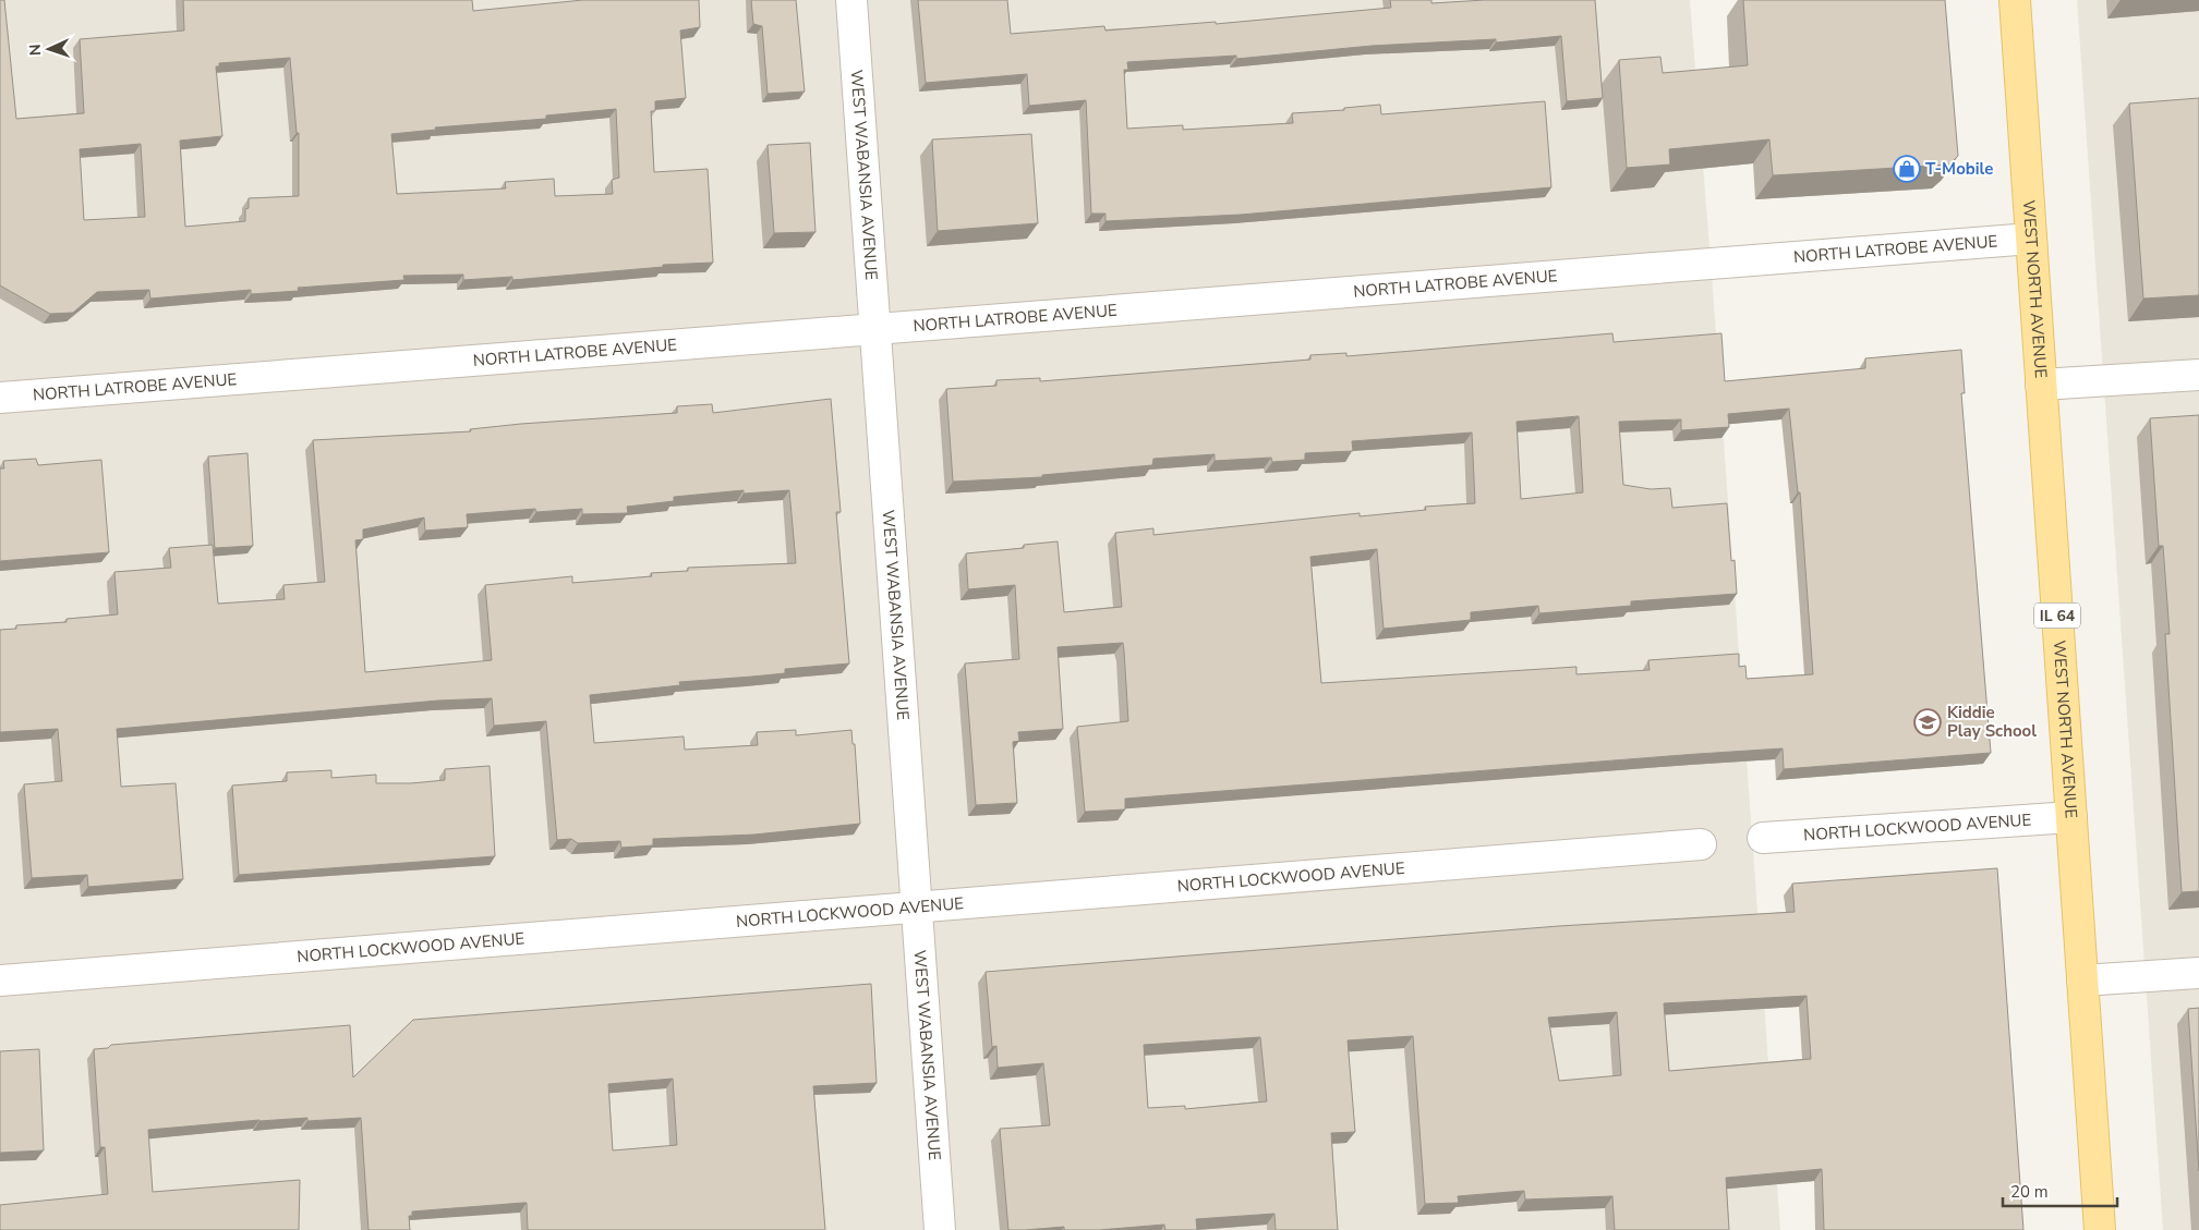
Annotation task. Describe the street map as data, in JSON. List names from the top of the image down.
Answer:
{
  "streets": {
    "main road": ["WEST NORTH AVENUE", "IL 64"],
    "street": ["WEST WABANSIA AVENUE", "NORTH LATROBE AVENUE", "NORTH LOCKWOOD AVENUE"]
  },
  "crossings": [
    ["WEST WABANSIA AVENUE", "NORTH LATROBE AVENUE"],
    ["WEST WABANSIA AVENUE", "NORTH LOCKWOOD AVENUE"],
    ["NORTH LATROBE AVENUE", "WEST NORTH AVENUE"],
    ["WEST NORTH AVENUE", "NORTH LOCKWOOD AVENUE"]
  ],
  "places": {
    "shop": ["T-Mobile"],
    "school or university": ["Kiddie Play School"]
  },
  "scale_bar": "20 m",
  "north": "left"
}
